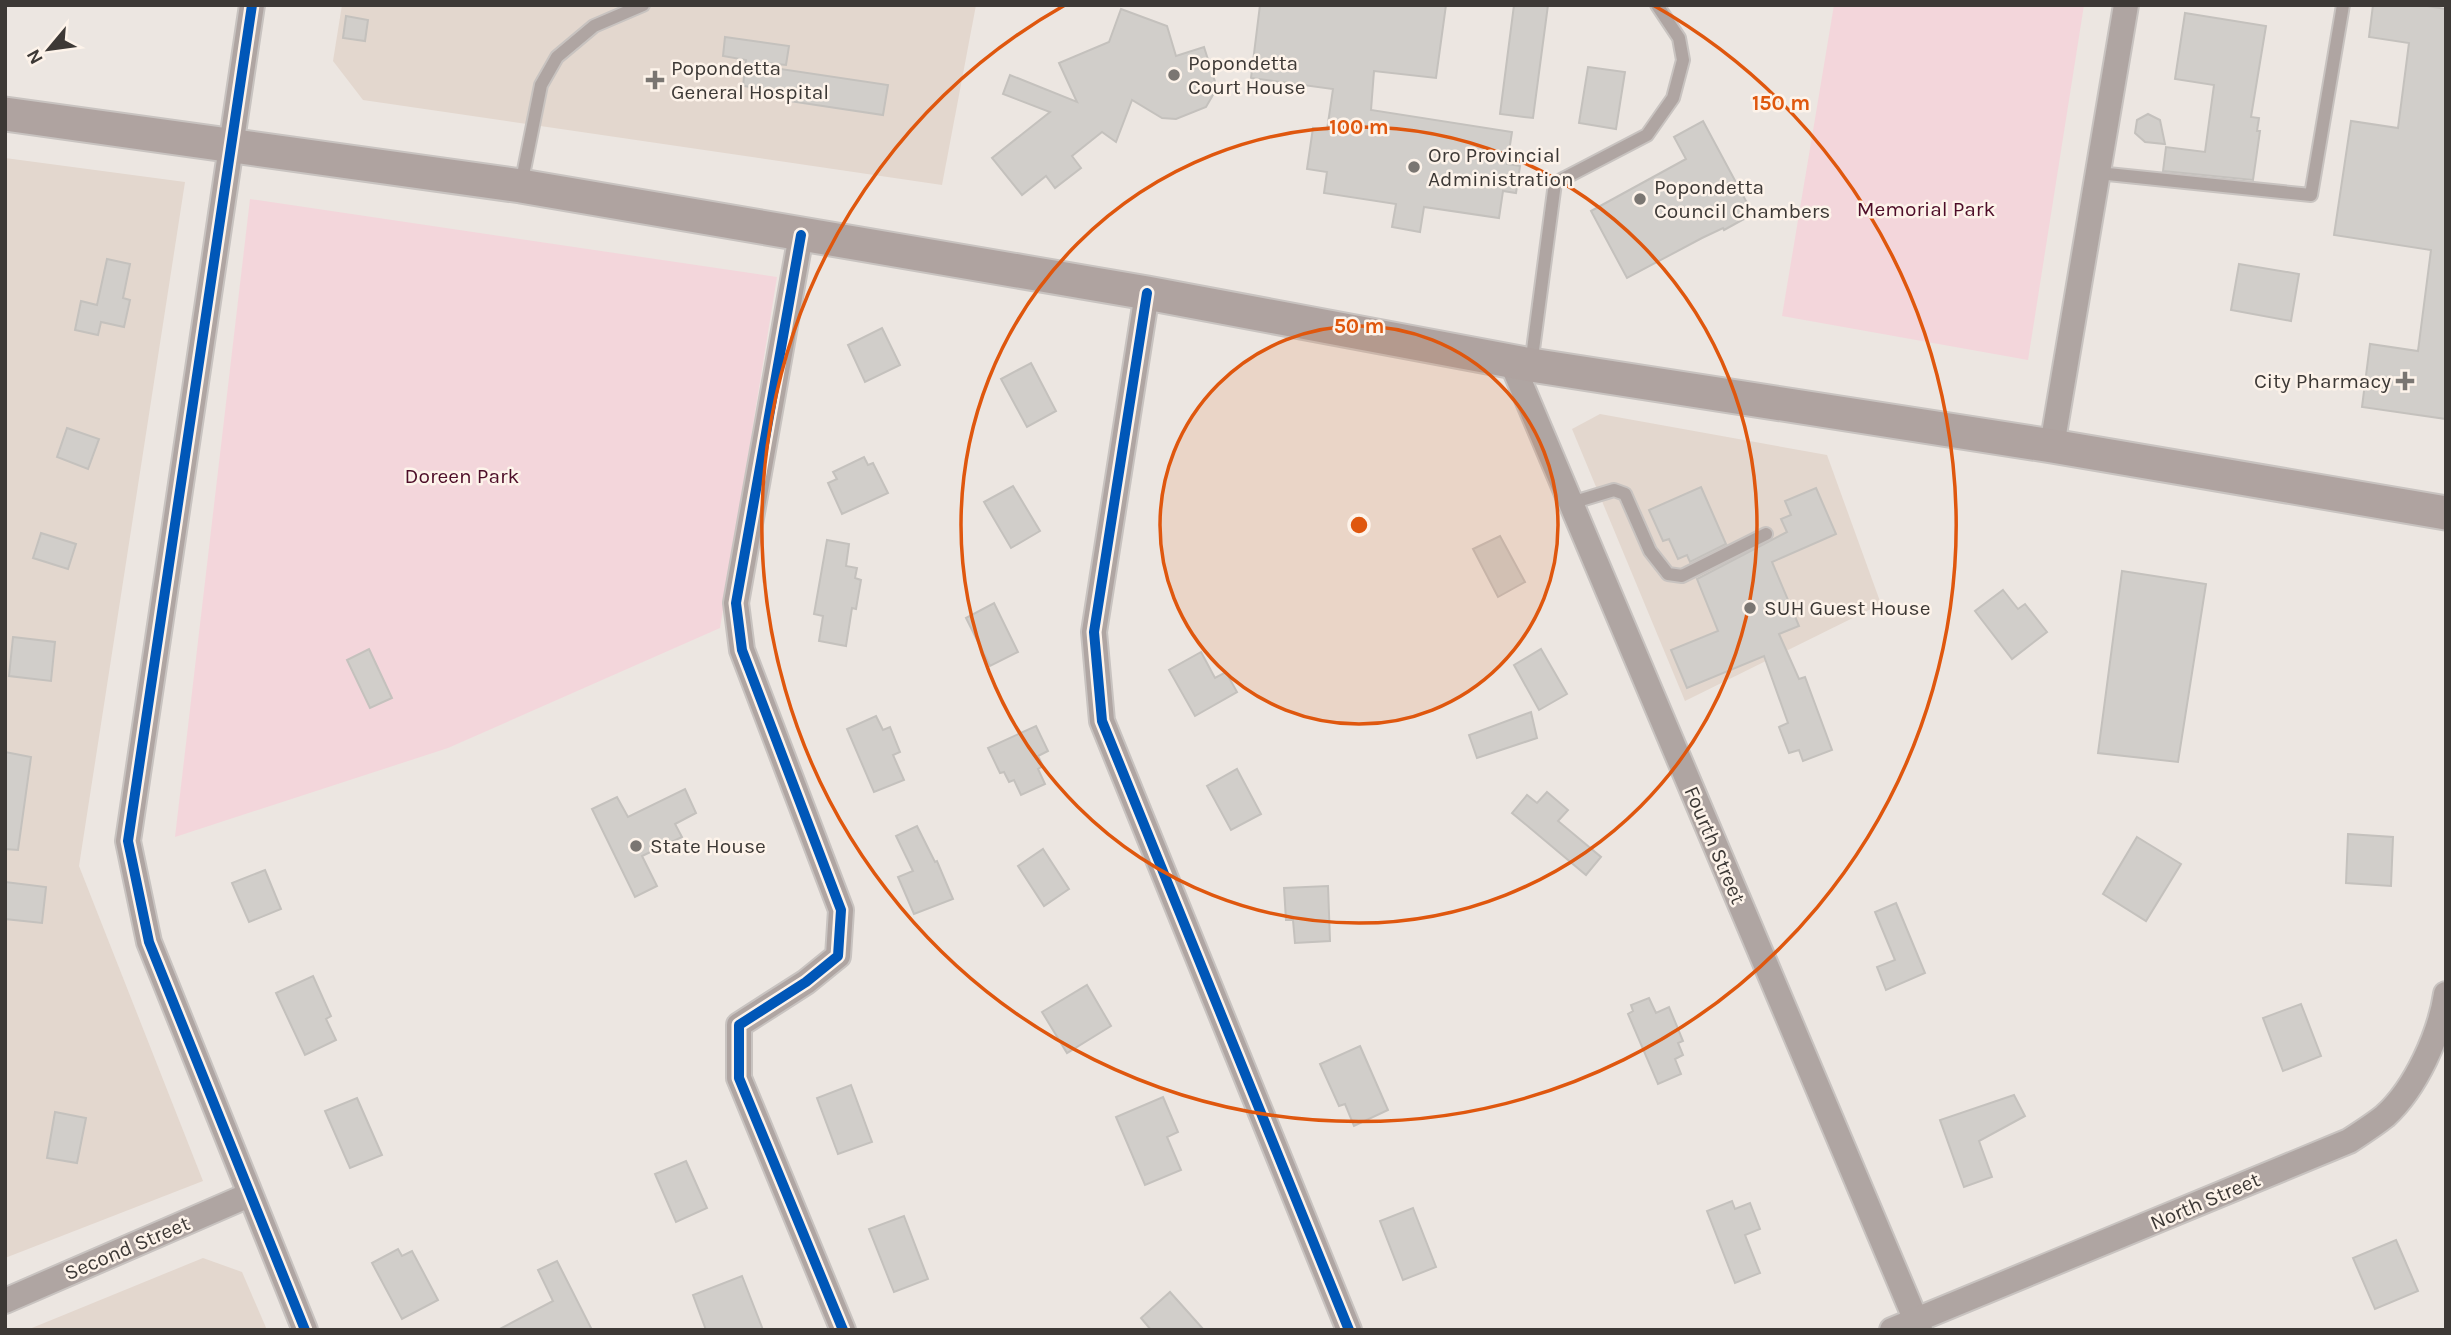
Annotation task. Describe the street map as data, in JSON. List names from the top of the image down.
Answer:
{
  "streets": {
    "street": ["Fourth Street", "North Street", "Second Street"]
  },
  "crossings": [
    ["Fourth Street", "North Street"]
  ],
  "parks": ["Memorial Park", "Doreen Park"],
  "places": {
    "other": [
      "Popondetta Court House",
      "Oro Provincial Administration",
      "Popondetta Council Chambers",
      "SUH Guest House",
      "State House"
    ],
    "health": ["Popondetta General Hospital", "City Pharmacy"]
  },
  "north": "bottom left",
  "rings": ["150 m", "100 m", "50 m"]
}
